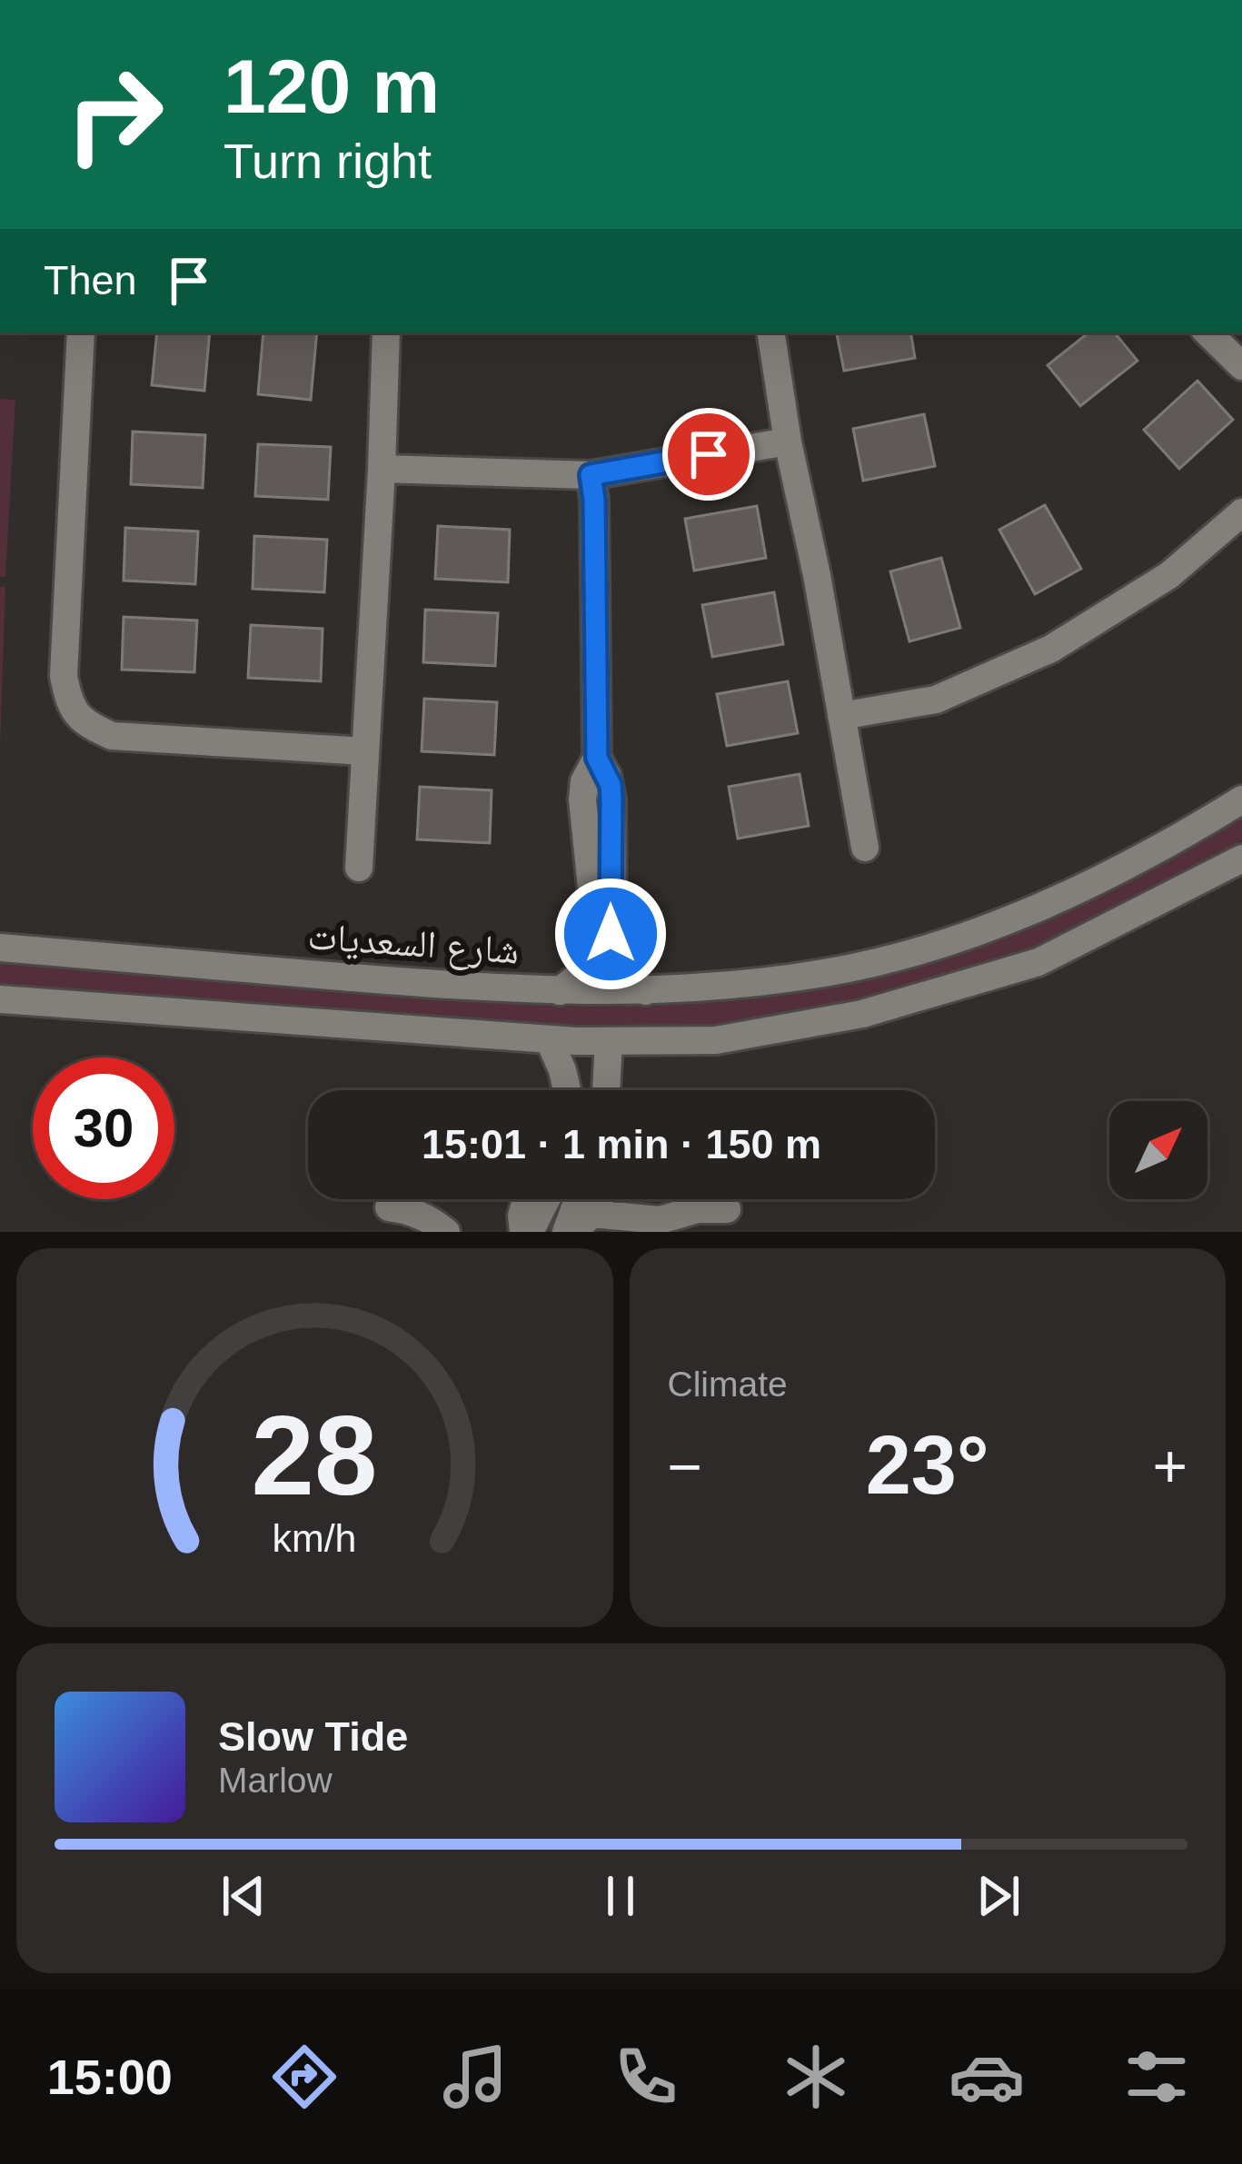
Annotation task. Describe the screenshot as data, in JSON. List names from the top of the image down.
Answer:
{
  "streets": {
    "street": ["شارع السعديات"]
  },
  "north": "top right",
  "page": {
    "turn": ["120 m", "Turn right"],
    "then": "Then",
    "limit": "30",
    "trip": "15:01 · 1 min · 150 m",
    "tile": "Climate",
    "heat": ["−", "23°", "+"],
    "song": ["Slow Tide", "Marlow"],
    "tabs": "15:00",
    "gauge": ["28", "km/h"]
  }
}
